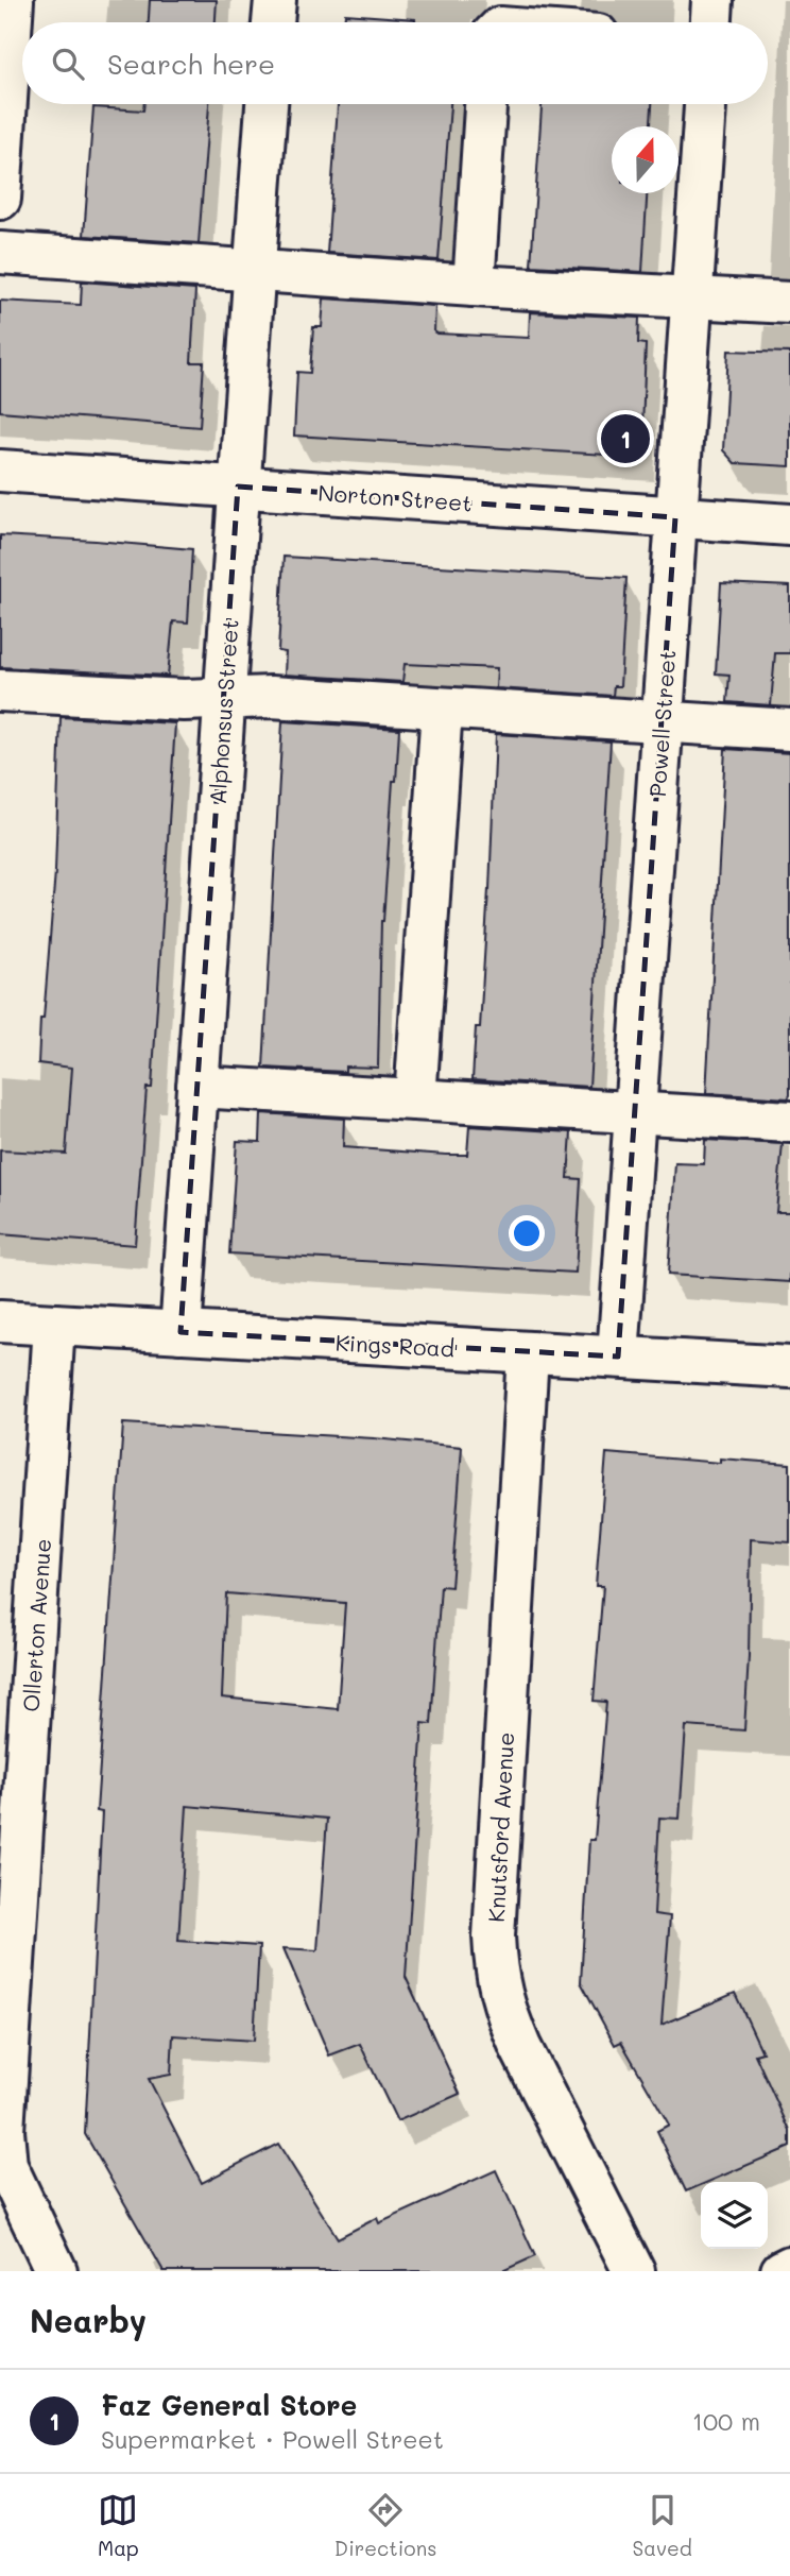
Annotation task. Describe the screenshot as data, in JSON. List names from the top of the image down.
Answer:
{
  "streets": {
    "street": [
      "Norton Street",
      "Alphonsus Street",
      "Powell Street",
      "Kings Road",
      "Ollerton Avenue",
      "Knutsford Avenue"
    ]
  },
  "crossings": [
    ["Norton Street", "Alphonsus Street"],
    ["Norton Street", "Powell Street"],
    ["Alphonsus Street", "Kings Road"],
    ["Powell Street", "Kings Road"],
    ["Kings Road", "Ollerton Avenue"],
    ["Kings Road", "Knutsford Avenue"]
  ],
  "north": "top",
  "page": {
    "search": "Search here",
    "pins": "1",
    "heading": "Nearby",
    "list": [
      {
        "mark": "1",
        "name": "Faz General Store",
        "note": "Supermarket · Powell Street",
        "value": "100 m"
      }
    ],
    "nav": ["Map", "Directions", "Saved"]
  }
}
